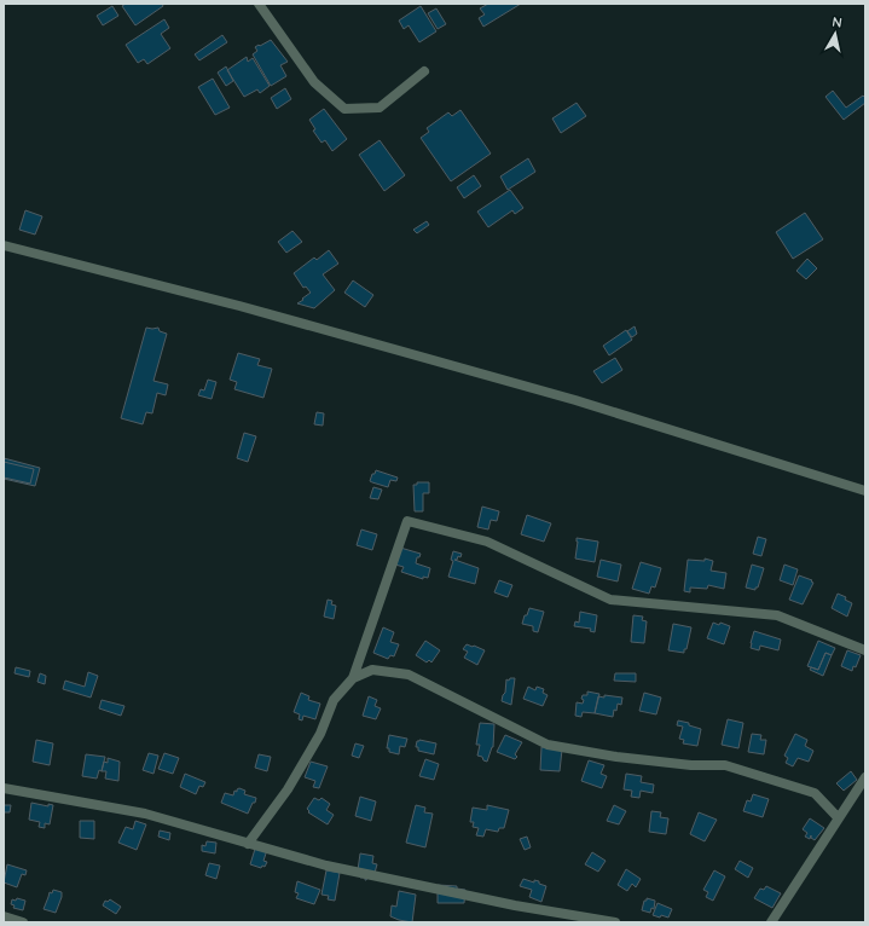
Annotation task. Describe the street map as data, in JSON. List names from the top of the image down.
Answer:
{
  "north": "top"
}
